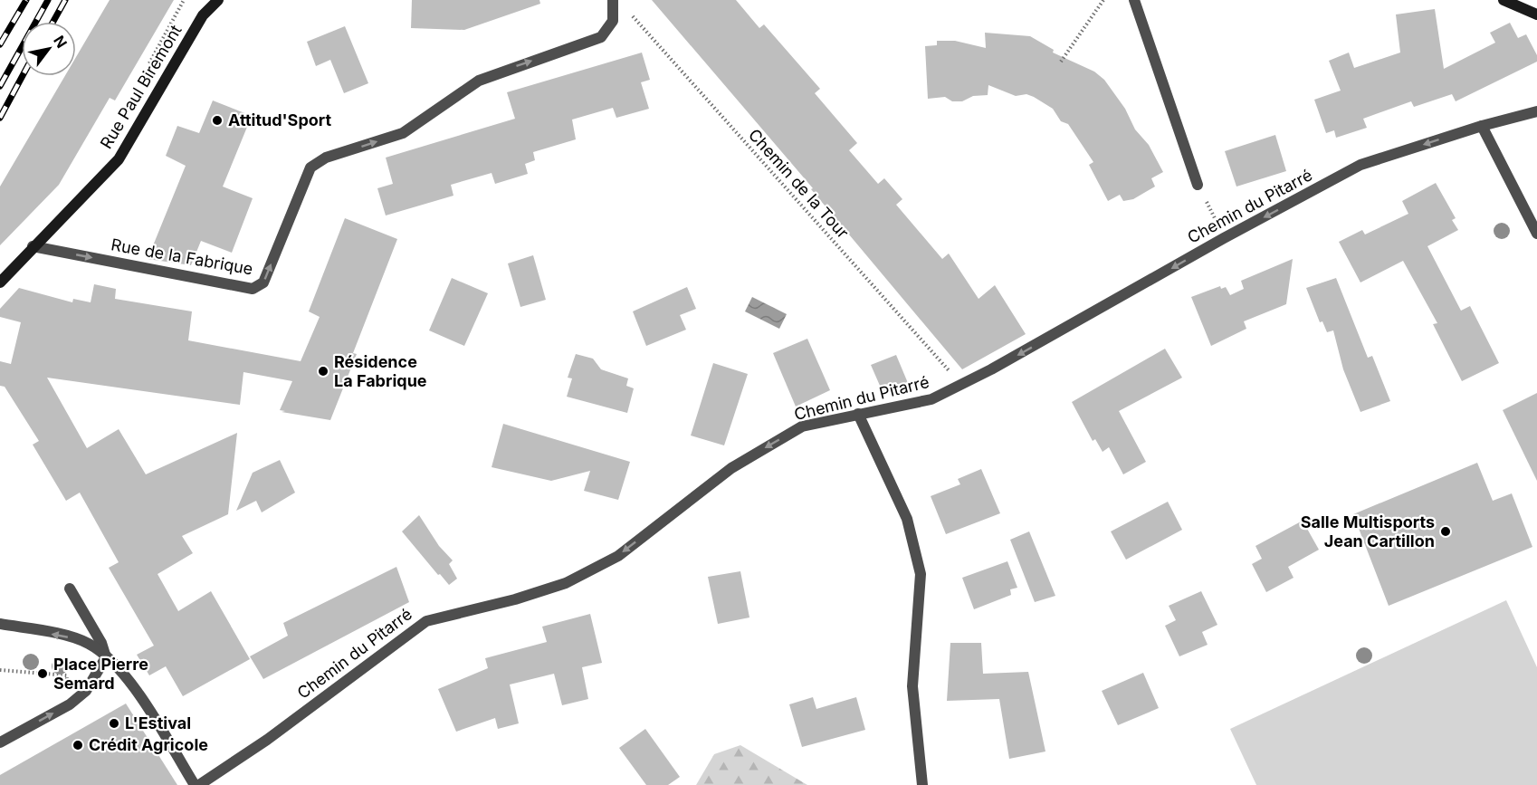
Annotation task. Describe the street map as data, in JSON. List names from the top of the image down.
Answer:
{
  "streets": {
    "street": ["Rue Paul Biremont", "Chemin du Pitarré", "Rue de la Fabrique"],
    "path": ["Chemin de la Tour"]
  },
  "crossings": [
    ["Rue Paul Biremont", "Rue de la Fabrique"],
    ["Chemin de la Tour", "Chemin du Pitarré"]
  ],
  "one_way": ["Chemin du Pitarré", "Rue de la Fabrique"],
  "places": [
    "Attitud'Sport",
    "Résidence La Fabrique",
    "Salle Multisports Jean Cartillon",
    "Place Pierre Semard",
    "L'Estival",
    "Crédit Agricole"
  ],
  "north": "top right"
}
